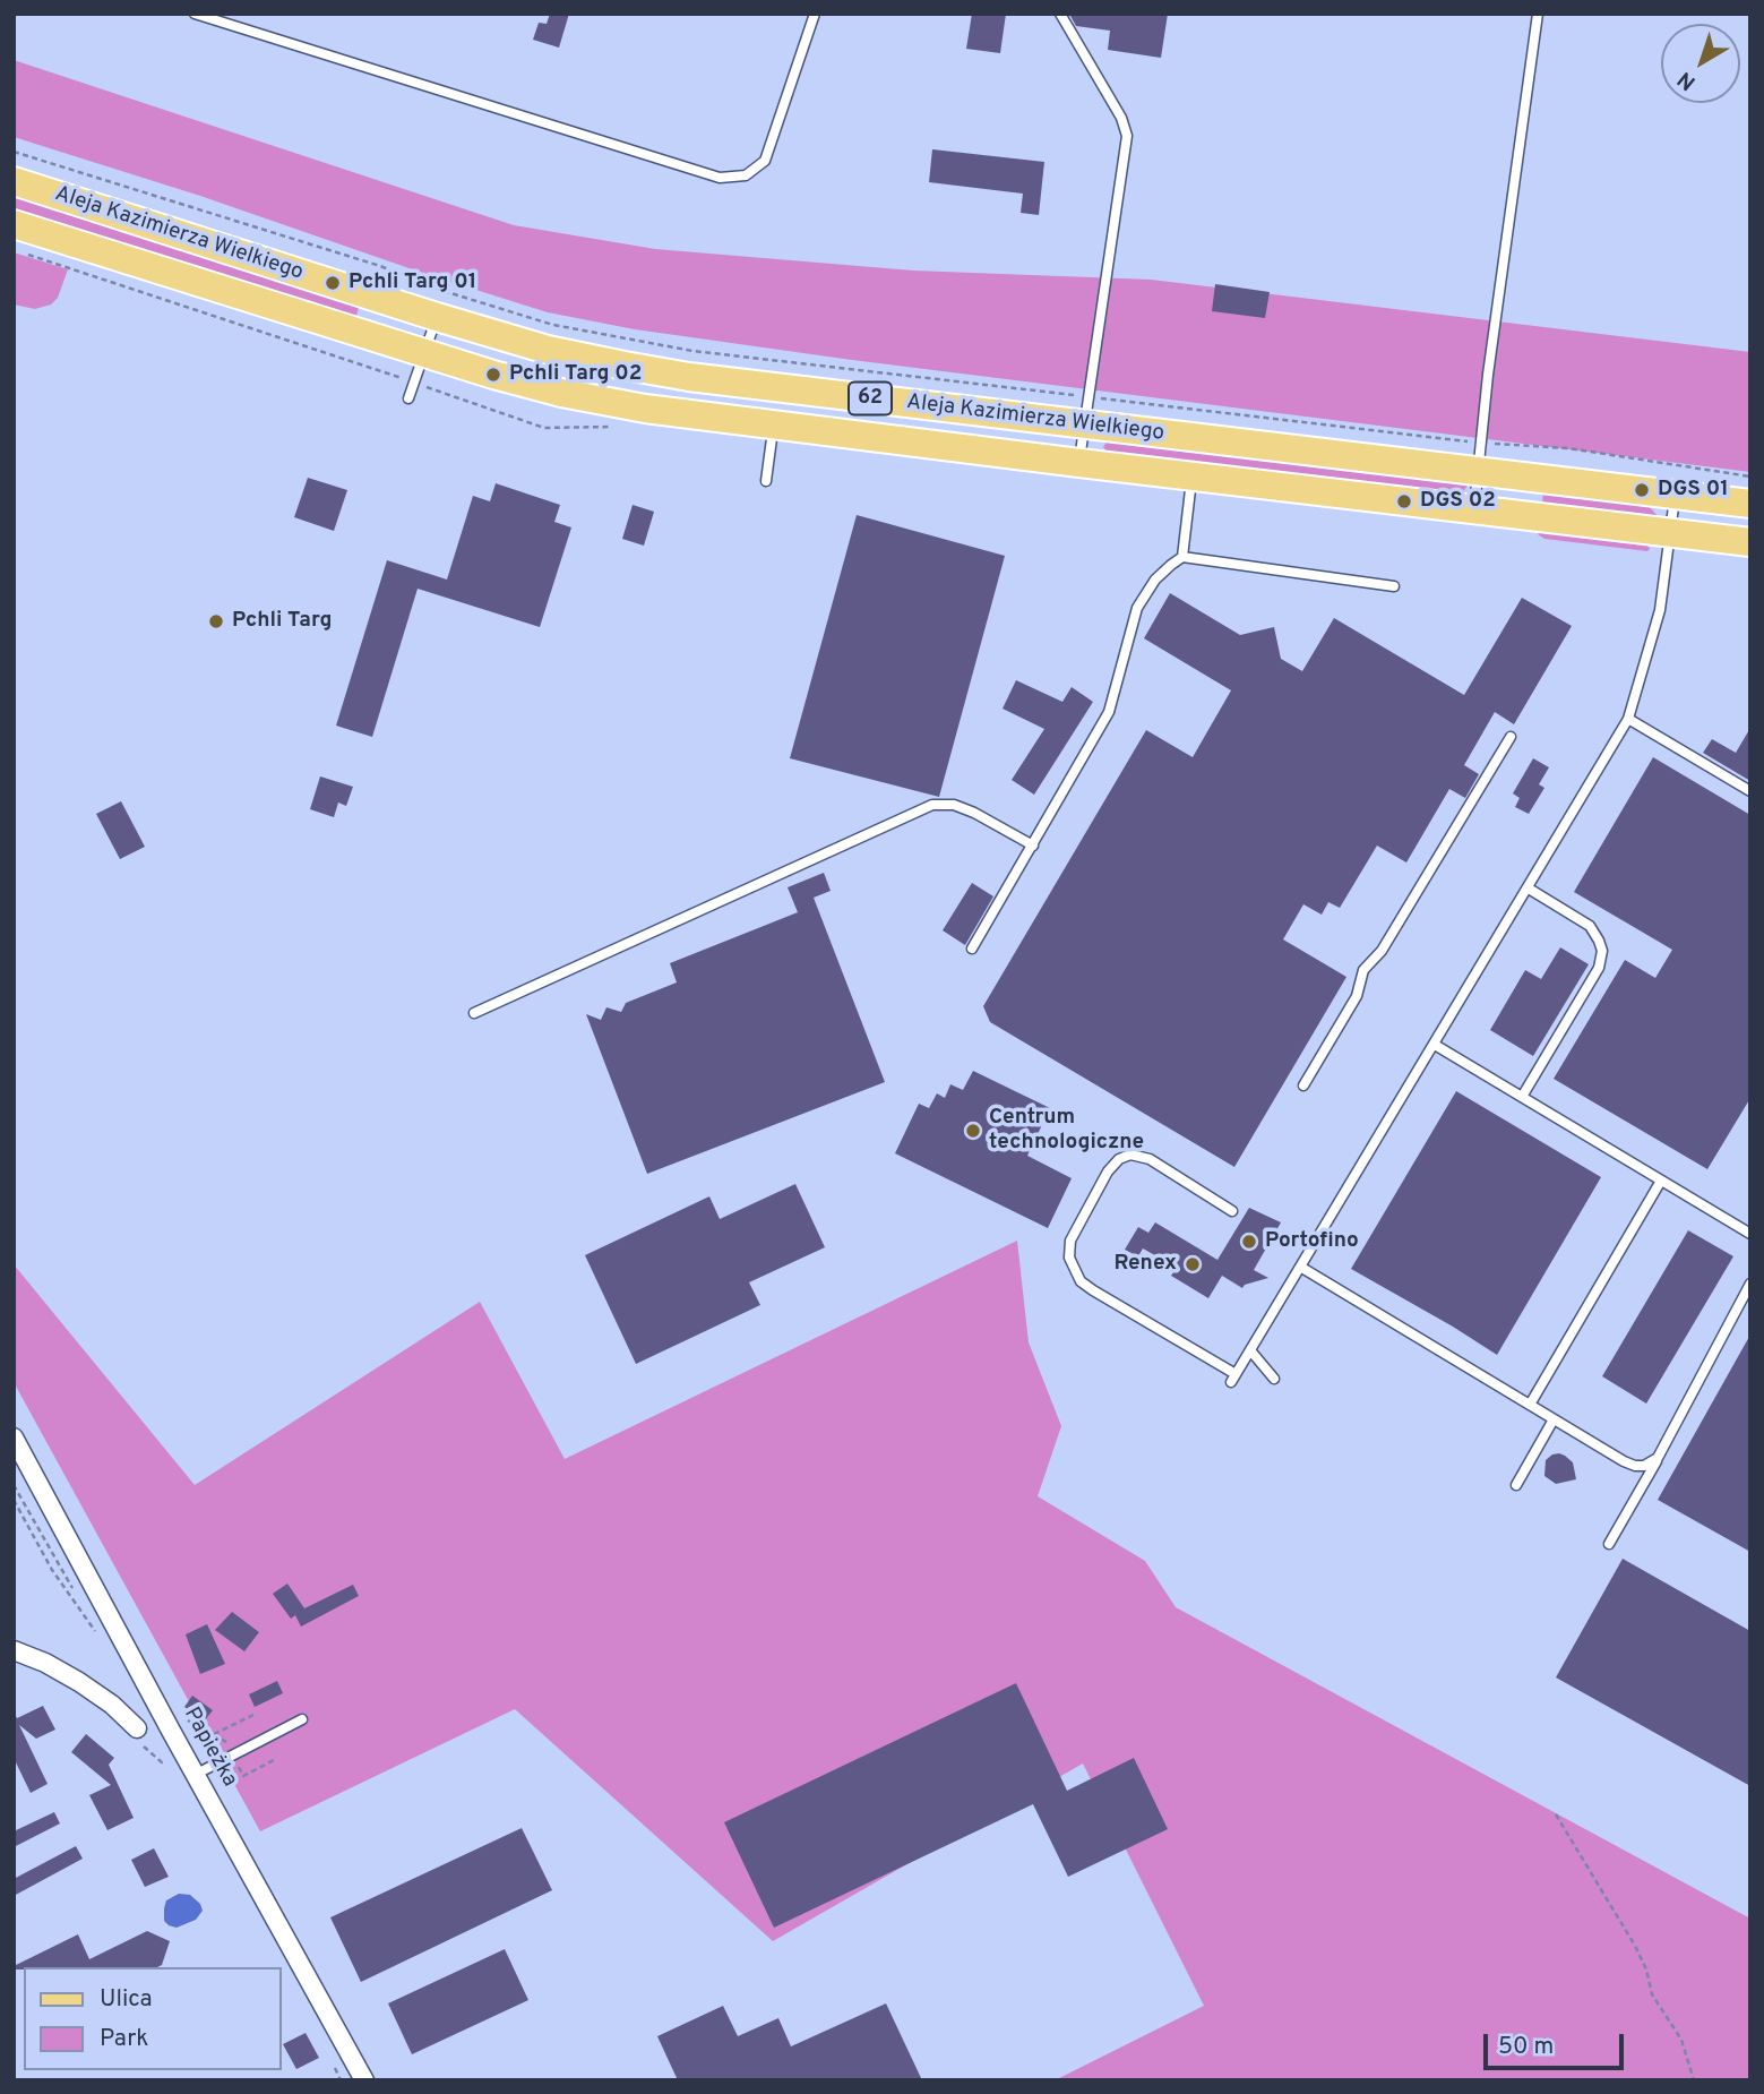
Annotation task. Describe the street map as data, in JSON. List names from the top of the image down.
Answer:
{
  "streets": {
    "main road": ["Aleja Kazimierza Wielkiego", "62"],
    "street": ["Papieżka"]
  },
  "places": [
    "Pchli Targ 01",
    "Pchli Targ 02",
    "DGS 01",
    "DGS 02",
    "Pchli Targ",
    "Centrum technologiczne",
    "Portofino",
    "Renex"
  ],
  "legend": ["Ulica", "Park"],
  "scale_bar": "50 m",
  "north": "bottom left"
}
